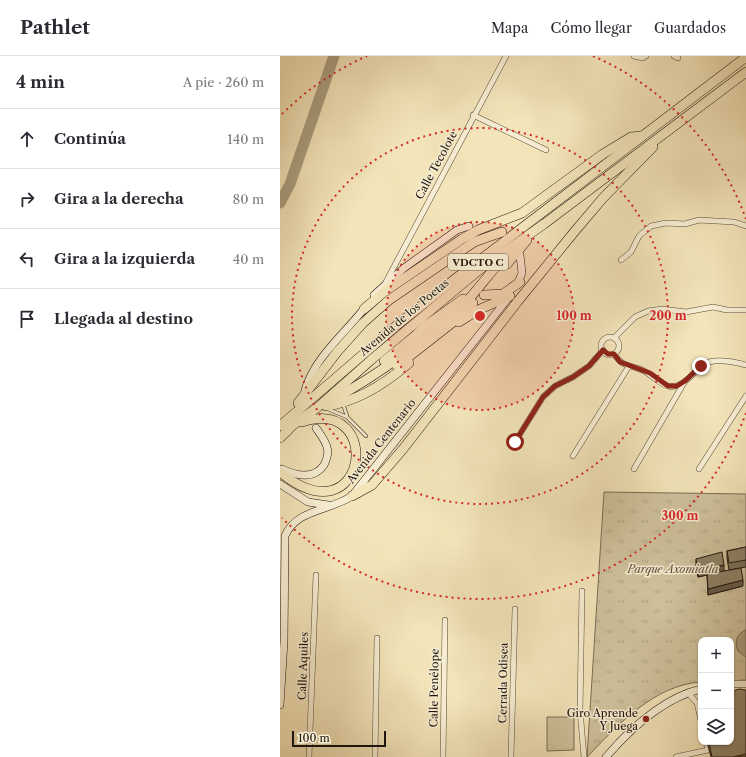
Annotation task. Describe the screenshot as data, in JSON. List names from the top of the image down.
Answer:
{
  "streets": {
    "highway": ["VDCTO C", "Avenida de los Poetas"],
    "main road": ["Avenida Centenario"],
    "street": [
      "Calle Tecolote",
      "Calle Aquiles",
      "Cerrada Odisea",
      "Calle Penélope"
    ]
  },
  "crossings": [
    ["VDCTO C", "Avenida de los Poetas"]
  ],
  "parks": ["Parque Axomiatla"],
  "places": ["Giro Aprende Y Juega"],
  "scale_bar": "100 m",
  "page": {
    "header": "Pathlet",
    "nav": ["Mapa", "Cómo llegar", "Guardados"],
    "heading": ["4 min", "A pie · 260 m"],
    "list": [
      ["Continúa", "140 m"],
      ["Gira a la derecha", "80 m"],
      ["Gira a la izquierda", "40 m"],
      "Llegada al destino"
    ],
    "map_buttons": ["+", "−"],
    "scale": "100 m"
  },
  "rings": ["100 m", "200 m", "300 m"]
}
